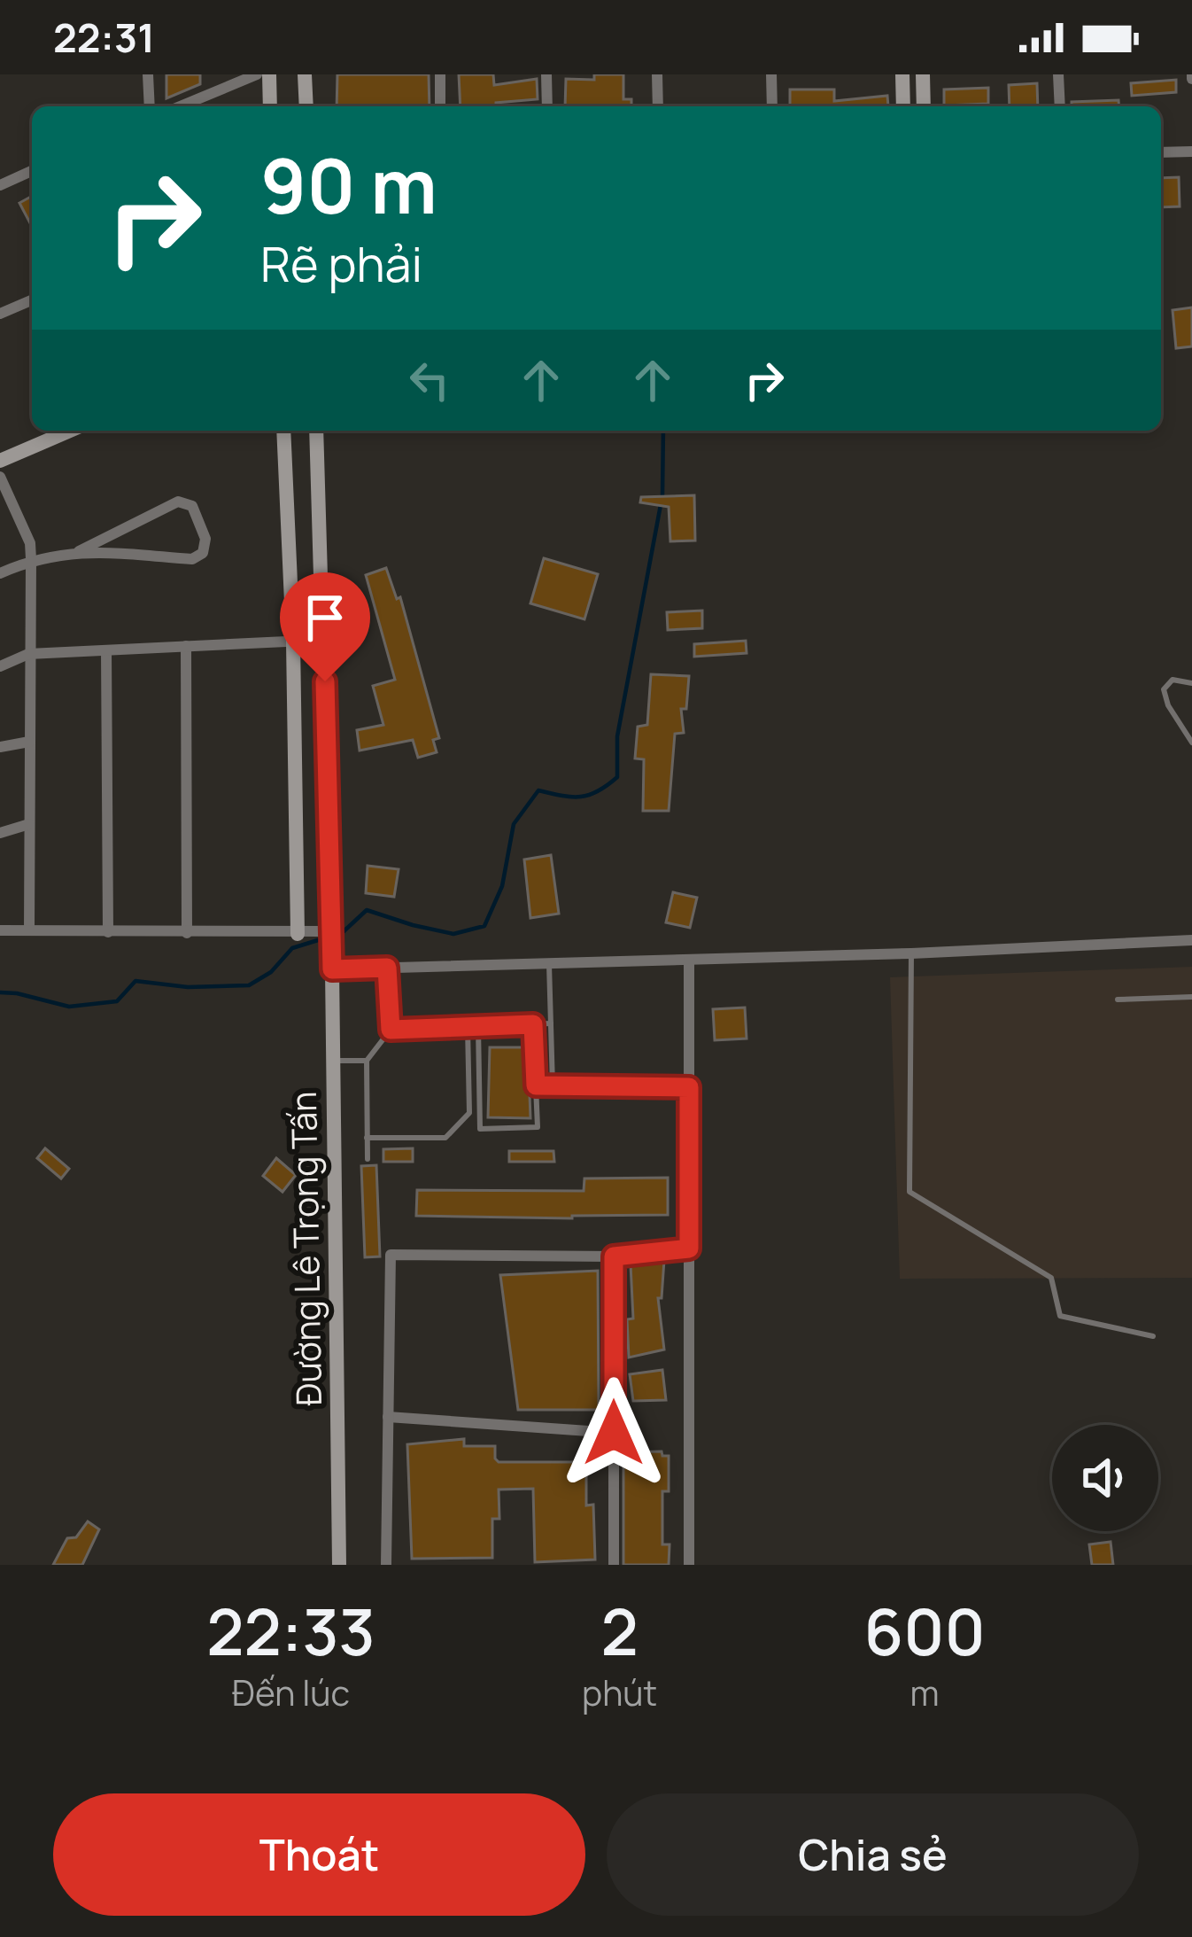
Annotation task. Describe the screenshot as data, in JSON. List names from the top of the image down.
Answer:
{
  "streets": {
    "street": ["Đường Lê Trọng Tấn"]
  },
  "page": {
    "status": "22:31",
    "turn": ["90 m", "Rẽ phải"],
    "eta": [
      "22:33",
      "Đến lúc",
      "2",
      "phút",
      "600",
      "m"
    ],
    "buttons": ["Thoát", "Chia sẻ"]
  }
}
